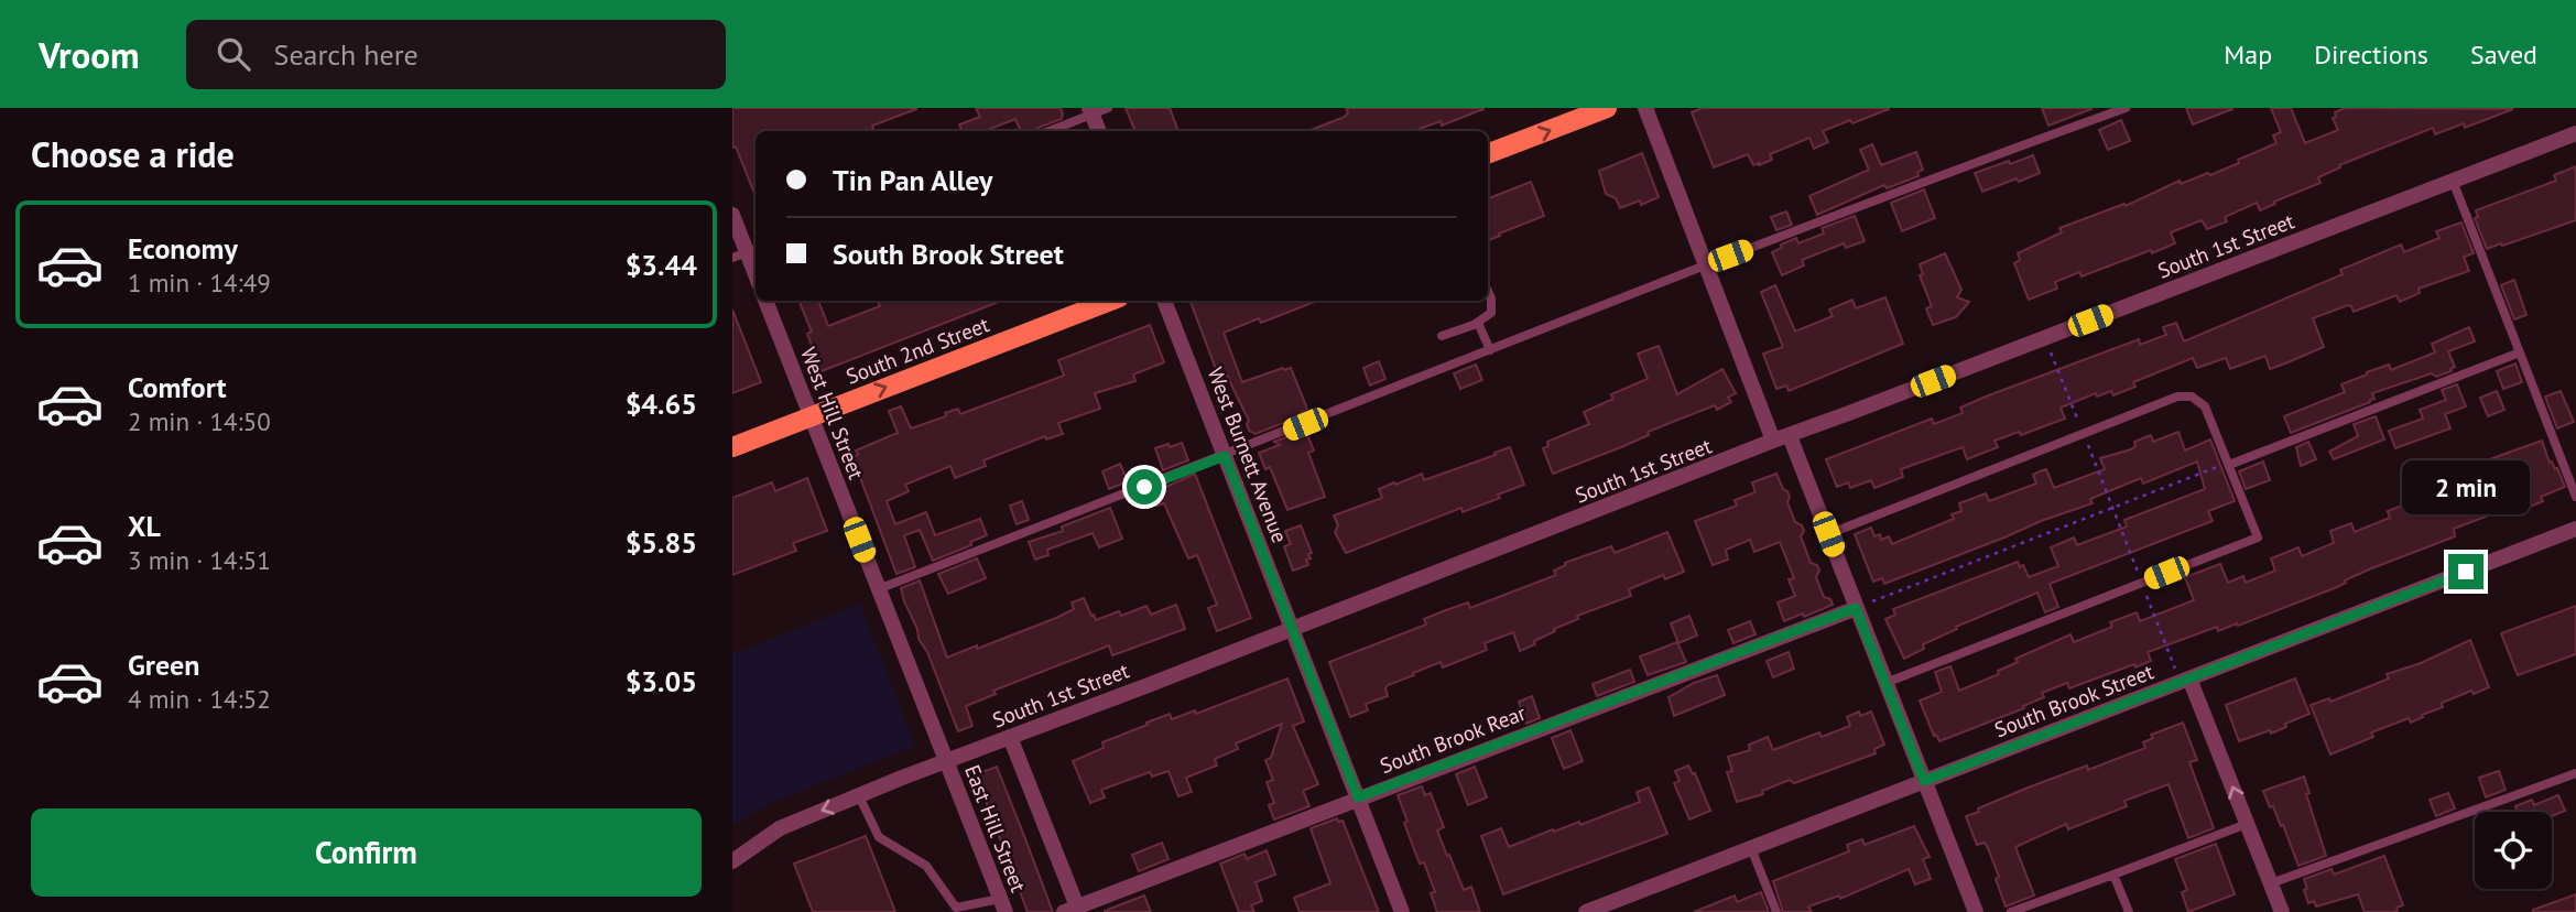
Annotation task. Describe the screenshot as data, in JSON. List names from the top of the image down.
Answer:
{
  "streets": {
    "main road": ["South 2nd Street"],
    "street": [
      "South 1st Street",
      "West Hill Street",
      "West Burnett Avenue",
      "South Brook Street",
      "South Brook Rear",
      "East Hill Street"
    ]
  },
  "crossings": [
    ["South 1st Street", "West Hill Street"],
    ["South 1st Street", "West Burnett Avenue"],
    ["South 1st Street", "East Hill Street"],
    ["South 2nd Street", "West Hill Street"],
    ["West Hill Street", "East Hill Street"],
    ["West Burnett Avenue", "South Brook Rear"]
  ],
  "one_way": ["South 2nd Street"],
  "page": {
    "header": "Vroom",
    "search": "Search here",
    "nav": ["Map", "Directions", "Saved"],
    "heading": "Choose a ride",
    "banner": ["Tin Pan Alley", "South Brook Street"],
    "list": [
      {
        "name": "Economy",
        "note": "1 min · 14:49",
        "value": "$3.44"
      },
      {
        "name": "Comfort",
        "note": "2 min · 14:50",
        "value": "$4.65"
      },
      {
        "name": "XL",
        "note": "3 min · 14:51",
        "value": "$5.85"
      },
      {
        "name": "Green",
        "note": "4 min · 14:52",
        "value": "$3.05"
      }
    ],
    "bubble": "2 min",
    "buttons": "Confirm"
  }
}
